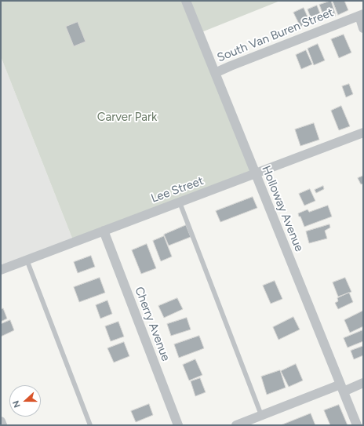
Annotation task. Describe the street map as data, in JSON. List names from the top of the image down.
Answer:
{
  "streets": {
    "street": [
      "South Van Buren Street",
      "Lee Street",
      "Holloway Avenue",
      "Cherry Avenue"
    ]
  },
  "crossings": [
    ["South Van Buren Street", "Holloway Avenue"],
    ["Lee Street", "Holloway Avenue"],
    ["Lee Street", "Cherry Avenue"]
  ],
  "parks": ["Carver Park"],
  "north": "left"
}
